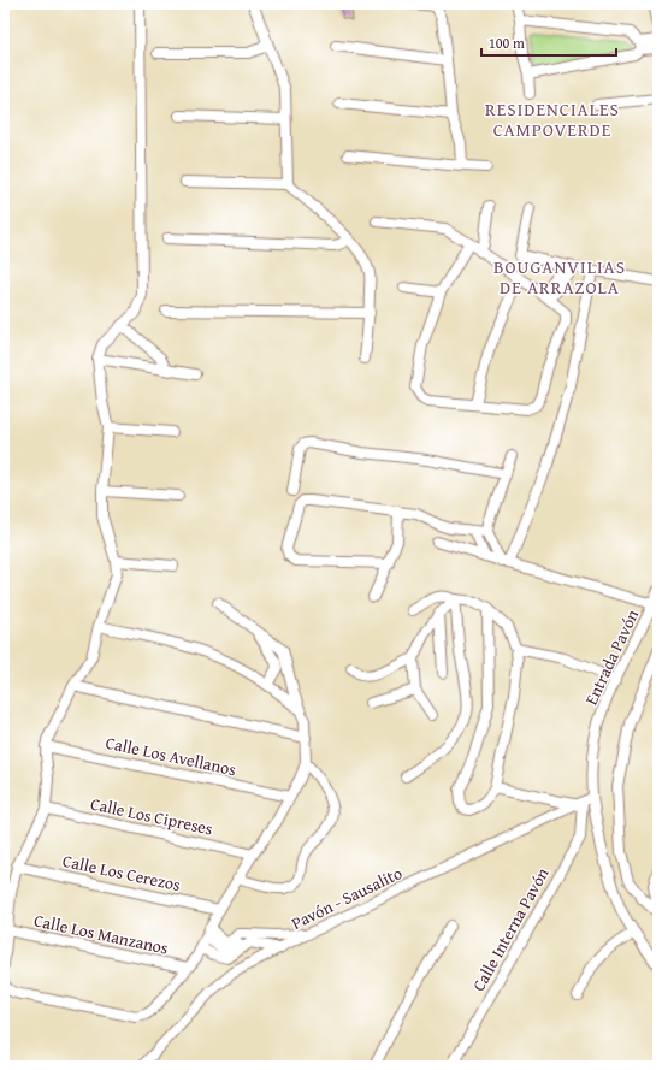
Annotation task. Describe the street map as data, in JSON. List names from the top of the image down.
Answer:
{
  "streets": {
    "street": [
      "Entrada Pavón",
      "Calle Los Avellanos",
      "Calle Los Cipreses",
      "Calle Los Cerezos",
      "Pavón - Sausalito",
      "Calle Interna Pavón",
      "Calle Los Manzanos"
    ]
  },
  "crossings": [
    ["Entrada Pavón", "Pavón - Sausalito"],
    ["Pavón - Sausalito", "Calle Interna Pavón"]
  ],
  "districts": ["RESIDENCIALES CAMPOVERDE", "BOUGANVILIAS DE ARRAZOLA"],
  "scale_bar": "100 m"
}
